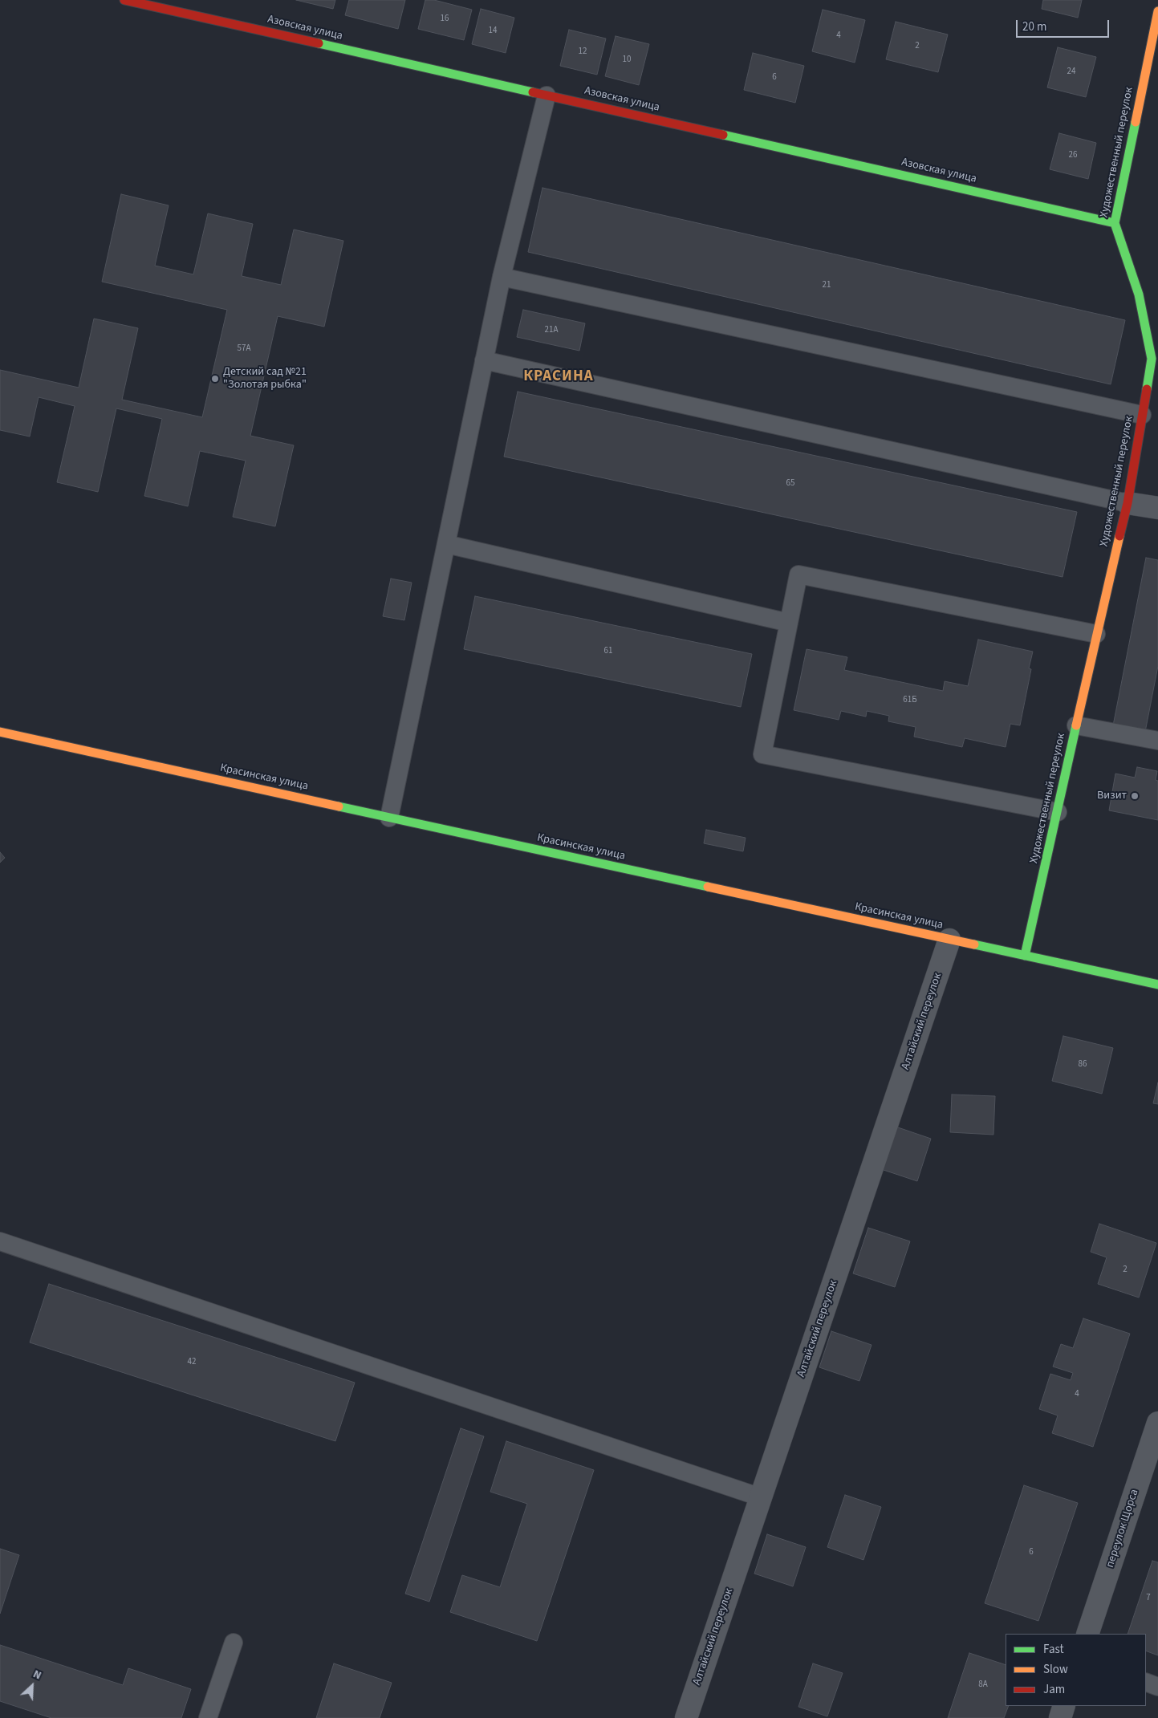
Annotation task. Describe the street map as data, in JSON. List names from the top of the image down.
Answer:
{
  "streets": {
    "street": [
      "Азовская улица",
      "Художественный переулок",
      "Красинская улица",
      "Алтайский переулок",
      "переулок Щорса"
    ]
  },
  "crossings": [
    ["Азовская улица", "Художественный переулок"],
    ["Художественный переулок", "Красинская улица"],
    ["Красинская улица", "Алтайский переулок"]
  ],
  "districts": ["КРАСИНА"],
  "places": ["Детский сад №21 \"Золотая рыбка\"", "Визит"],
  "house_numbers": [
    "16",
    "14",
    "4",
    "2",
    "12",
    "10",
    "24",
    "6",
    "26",
    "21",
    "21А",
    "57А",
    "65",
    "61",
    "61Б",
    "86",
    "2",
    "42",
    "4",
    "6",
    "7",
    "8А"
  ],
  "legend": ["Fast", "Slow", "Jam"],
  "scale_bar": "20 m",
  "north": "top right"
}
